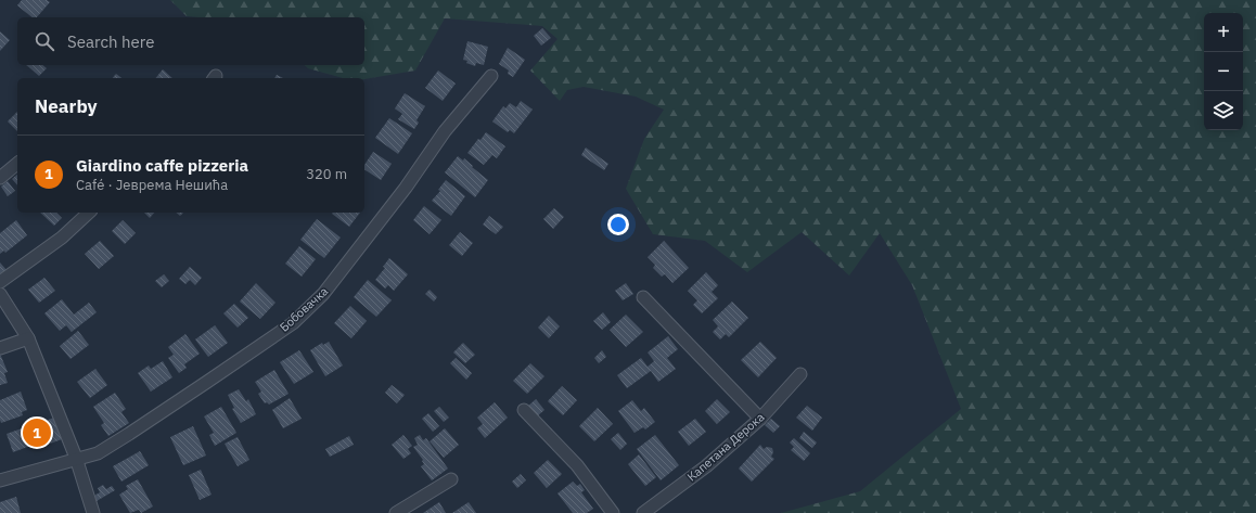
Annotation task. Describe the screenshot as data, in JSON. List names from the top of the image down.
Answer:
{
  "streets": {
    "street": ["Бобовачка", "Капетана Дерока"]
  },
  "page": {
    "map_buttons": ["+", "−"],
    "search": "Search here",
    "heading": "Nearby",
    "list": [
      {
        "mark": "1",
        "name": "Giardino caffe pizzeria",
        "note": "Café · Јеврема Нешића",
        "value": "320 m"
      }
    ],
    "pins": "1"
  }
}
